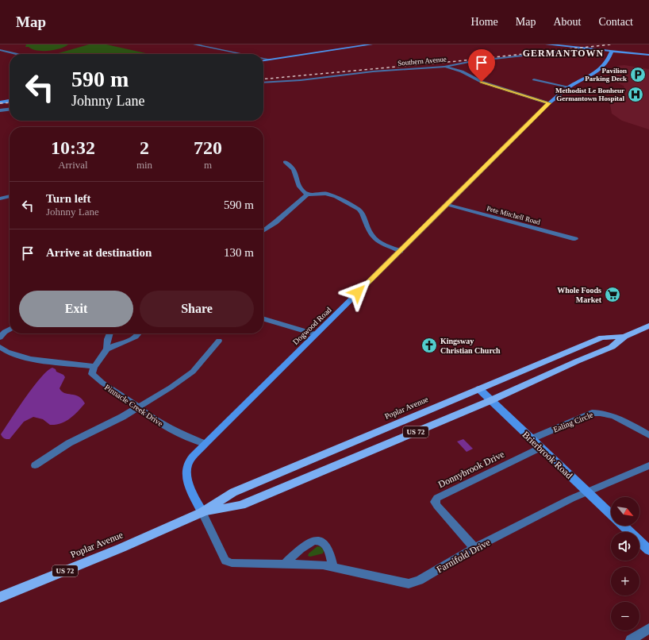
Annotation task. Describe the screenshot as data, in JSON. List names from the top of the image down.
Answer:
{
  "streets": {
    "main road": ["Poplar Avenue", "US 72"],
    "street": [
      "Southern Avenue",
      "Pete Mitchell Road",
      "Dogwood Road",
      "Pinnacle Creek Drive",
      "Ealing Circle",
      "Brierbrook Road",
      "Donnybrook Drive",
      "Farnifold Drive"
    ]
  },
  "crossings": [
    ["Pete Mitchell Road", "Dogwood Road"],
    ["Dogwood Road", "Pinnacle Creek Drive"],
    ["Dogwood Road", "Poplar Avenue"],
    ["Dogwood Road", "Farnifold Drive"],
    ["Poplar Avenue", "Brierbrook Road"],
    ["Poplar Avenue", "Farnifold Drive"],
    ["Ealing Circle", "Brierbrook Road"],
    ["Brierbrook Road", "Donnybrook Drive"],
    ["Brierbrook Road", "Farnifold Drive"],
    ["Donnybrook Drive", "Farnifold Drive"]
  ],
  "districts": ["GERMANTOWN"],
  "places": {
    "parking": ["Pavilion Parking Deck"],
    "hospital": ["Methodist Le Bonheur Germantown Hospital"],
    "supermarket": ["Whole Foods Market"],
    "church": ["Kingsway Christian Church"]
  },
  "north": "bottom right",
  "page": {
    "header": "Map",
    "nav": [
      "Home",
      "Map",
      "About",
      "Contact"
    ],
    "turn": ["590 m", "Johnny Lane"],
    "eta": [
      "10:32",
      "Arrival",
      "2",
      "min",
      "720",
      "m"
    ],
    "list": [
      {
        "name": "Turn left",
        "note": "Johnny Lane",
        "value": "590 m"
      },
      {
        "name": "Arrive at destination",
        "value": "130 m"
      }
    ],
    "buttons": ["Exit", "Share"],
    "map_buttons": ["+", "−"]
  }
}
